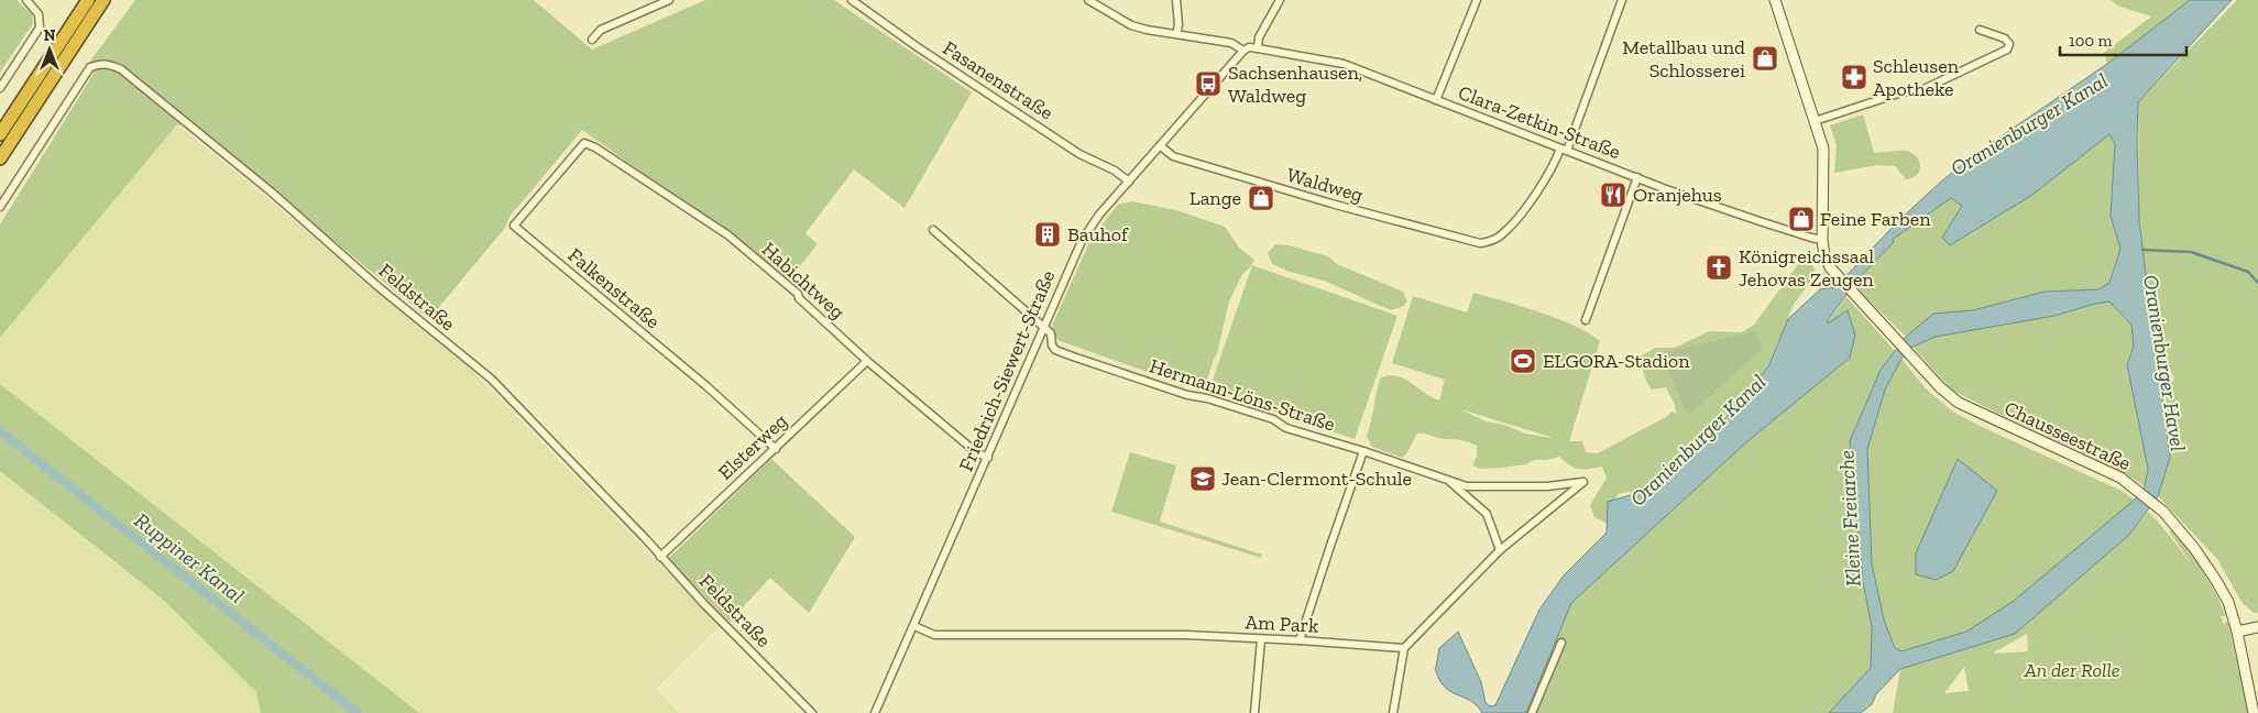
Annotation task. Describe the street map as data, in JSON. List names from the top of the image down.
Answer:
{
  "streets": {
    "main road": ["Chausseestraße"],
    "street": [
      "Fasanenstraße",
      "Clara-Zetkin-Straße",
      "Waldweg",
      "Habichtweg",
      "Falkenstraße",
      "Feldstraße",
      "Friedrich-Siewert-Straße",
      "Hermann-Löns-Straße",
      "Elsterweg",
      "Am Park"
    ]
  },
  "crossings": [
    ["Fasanenstraße", "Friedrich-Siewert-Straße"],
    ["Clara-Zetkin-Straße", "Waldweg"],
    ["Clara-Zetkin-Straße", "Friedrich-Siewert-Straße"],
    ["Clara-Zetkin-Straße", "Chausseestraße"],
    ["Waldweg", "Friedrich-Siewert-Straße"],
    ["Habichtweg", "Falkenstraße"],
    ["Habichtweg", "Friedrich-Siewert-Straße"],
    ["Habichtweg", "Elsterweg"],
    ["Falkenstraße", "Elsterweg"],
    ["Feldstraße", "Elsterweg"],
    ["Friedrich-Siewert-Straße", "Hermann-Löns-Straße"],
    ["Friedrich-Siewert-Straße", "Am Park"]
  ],
  "water": [
    "Oranienburger Kanal",
    "Oranienburger Havel",
    "Kleine Freiarche",
    "Ruppiner Kanal"
  ],
  "parks": ["An der Rolle"],
  "places": {
    "shop": ["Metallbau und Schlosserei", "Lange", "Feine Farben"],
    "pharmacy": ["Schleusen Apotheke"],
    "bus stop": ["Sachsenhausen, Waldweg"],
    "restaurant": ["Oranjehus"],
    "building": ["Bauhof"],
    "church": ["Königreichssaal Jehovas Zeugen"],
    "sports": ["ELGORA-Stadion"],
    "school or university": ["Jean-Clermont-Schule"]
  },
  "scale_bar": "100 m",
  "north": "top"
}
